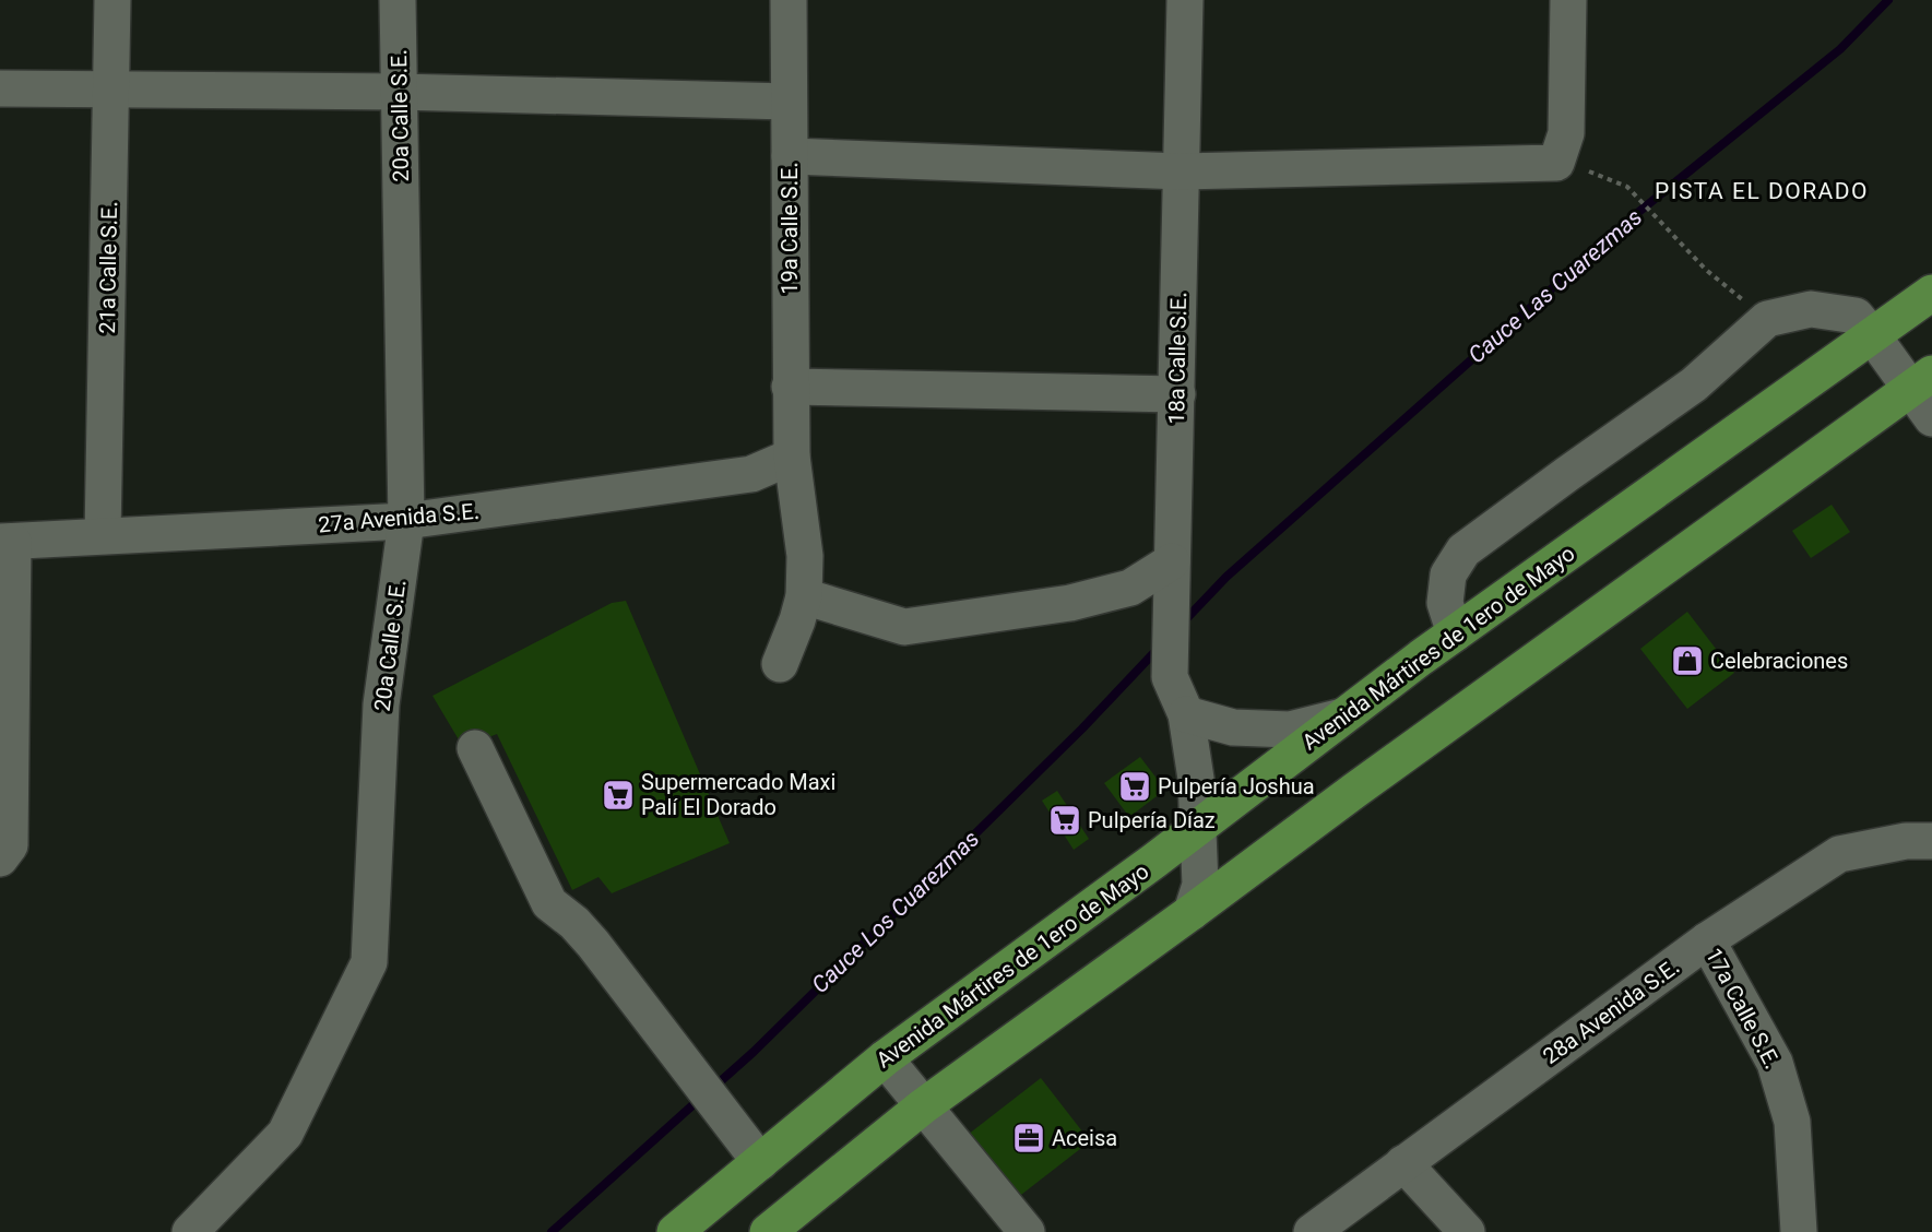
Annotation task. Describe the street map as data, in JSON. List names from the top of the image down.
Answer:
{
  "streets": {
    "main road": ["Avenida Mártires de 1ero de Mayo"],
    "street": [
      "20a Calle S.E.",
      "19a Calle S.E.",
      "21a Calle S.E.",
      "18a Calle S.E.",
      "27a Avenida S.E.",
      "17a Calle S.E.",
      "28a Avenida S.E."
    ]
  },
  "crossings": [
    ["20a Calle S.E.", "27a Avenida S.E."],
    ["19a Calle S.E.", "27a Avenida S.E."],
    ["21a Calle S.E.", "27a Avenida S.E."],
    ["18a Calle S.E.", "Avenida Mártires de 1ero de Mayo"],
    ["17a Calle S.E.", "28a Avenida S.E."]
  ],
  "districts": ["PISTA EL DORADO"],
  "water": ["Cauce Las Cuarezmas", "Cauce Los Cuarezmas"],
  "places": {
    "shop": ["Celebraciones"],
    "supermarket": ["Pulpería Joshua", "Supermercado Maxi Palí El Dorado", "Pulpería Díaz"],
    "office": ["Aceisa"]
  }
}
